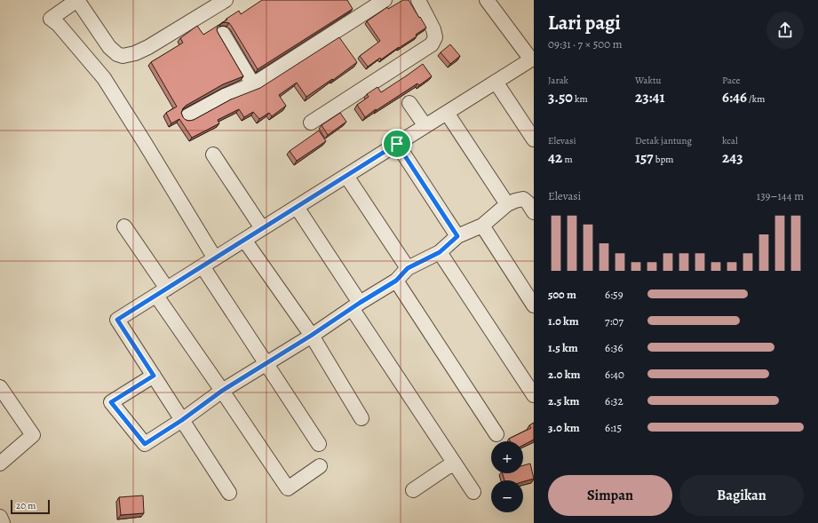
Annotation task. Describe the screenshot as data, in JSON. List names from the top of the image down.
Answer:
{
  "scale_bar": "20 m",
  "page": {
    "heading": ["Lari pagi", "09:31 · 7 × 500 m"],
    "stats": [
      ["Jarak", "3.50 km"],
      ["Waktu", "23:41"],
      ["Pace", "6:46 /km"],
      ["Elevasi", "42 m"],
      ["Detak jantung", "157 bpm"],
      ["kcal", "243"]
    ],
    "chart": ["Elevasi", "139–144 m"],
    "list": [
      {
        "name": "500 m",
        "note": "6:59"
      },
      {
        "name": "1.0 km",
        "note": "7:07"
      },
      {
        "name": "1.5 km",
        "note": "6:36"
      },
      {
        "name": "2.0 km",
        "note": "6:40"
      },
      {
        "name": "2.5 km",
        "note": "6:32"
      },
      {
        "name": "3.0 km",
        "note": "6:15"
      }
    ],
    "map_buttons": ["+", "−"],
    "buttons": ["Simpan", "Bagikan"],
    "scale": "20 m"
  }
}
